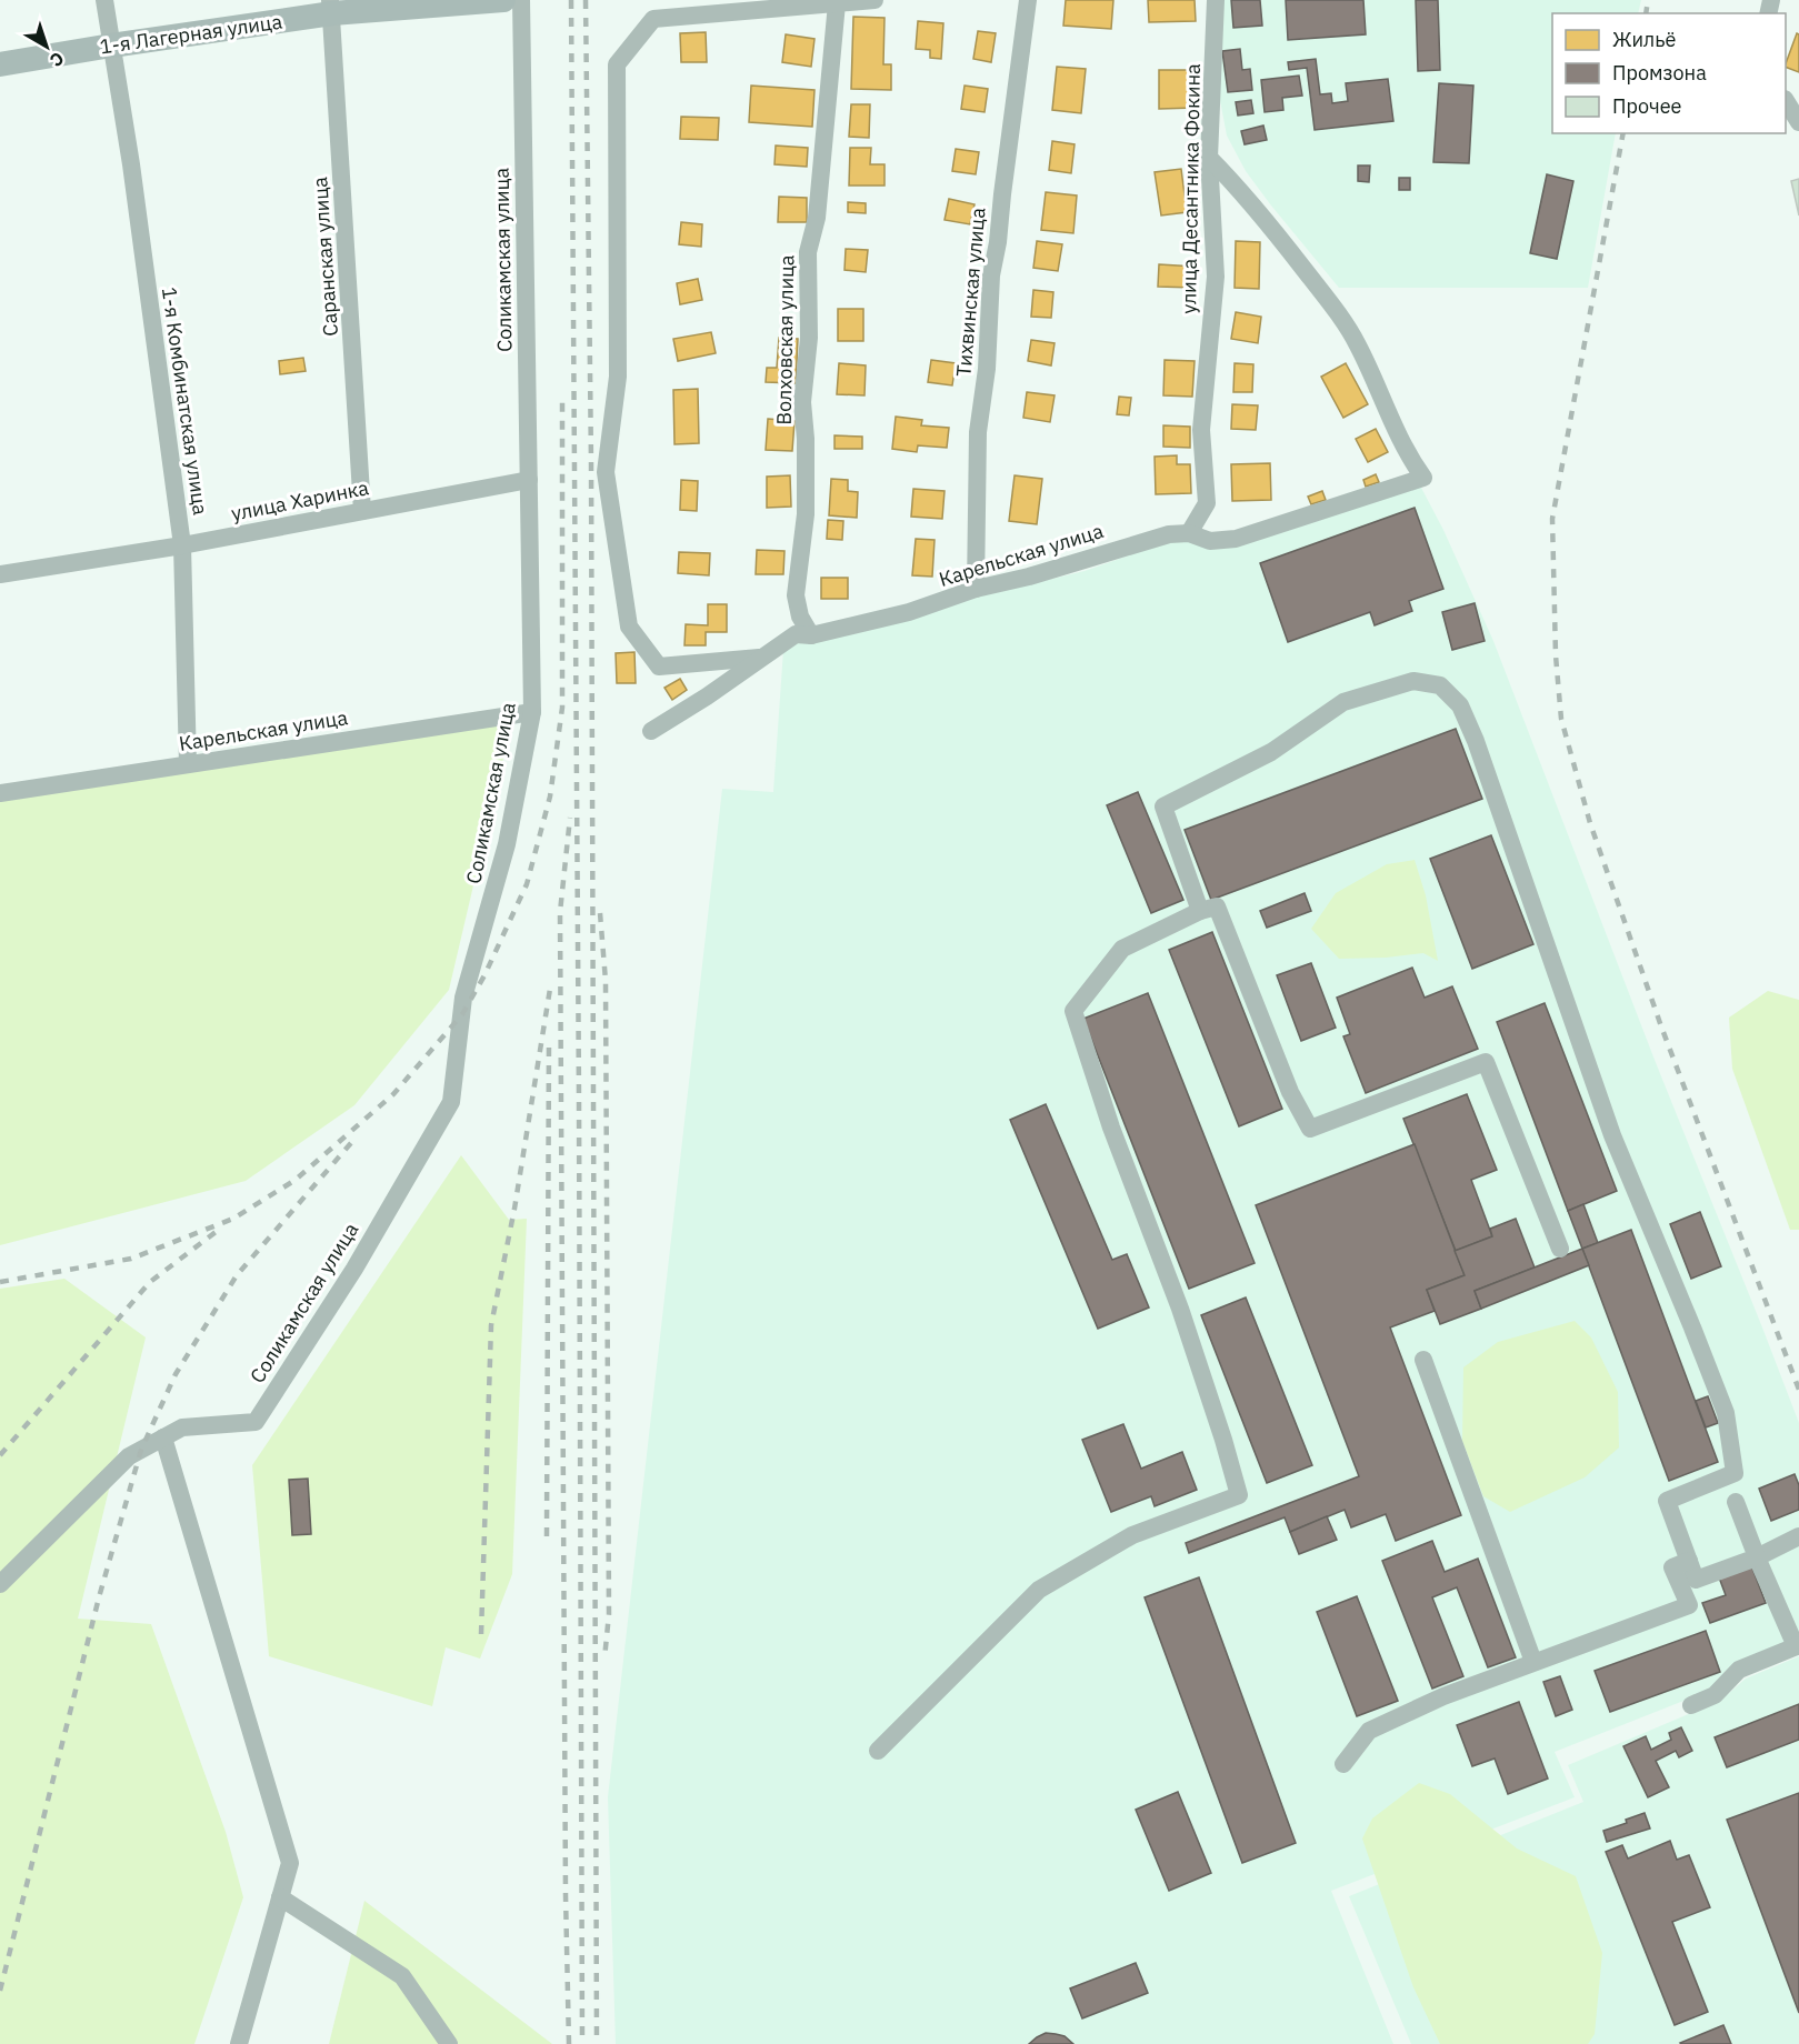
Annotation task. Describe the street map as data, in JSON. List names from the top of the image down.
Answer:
{
  "streets": {
    "main road": ["1-я Лагерная улица"],
    "street": [
      "улица Десантника Фокина",
      "Саранская улица",
      "Соликамская улица",
      "Тихвинская улица",
      "Волховская улица",
      "1-я Комбинатская улица",
      "улица Харинка",
      "Карельская улица"
    ]
  },
  "crossings": [
    ["1-я Лагерная улица", "Саранская улица"],
    ["1-я Лагерная улица", "1-я Комбинатская улица"],
    ["улица Десантника Фокина", "Карельская улица"],
    ["Саранская улица", "улица Харинка"],
    ["Соликамская улица", "улица Харинка"],
    ["Соликамская улица", "Карельская улица"],
    ["Тихвинская улица", "Карельская улица"],
    ["Волховская улица", "Карельская улица"],
    ["1-я Комбинатская улица", "улица Харинка"],
    ["1-я Комбинатская улица", "Карельская улица"]
  ],
  "legend": ["Жильё", "Промзона", "Прочее"],
  "north": "bottom right"
}
